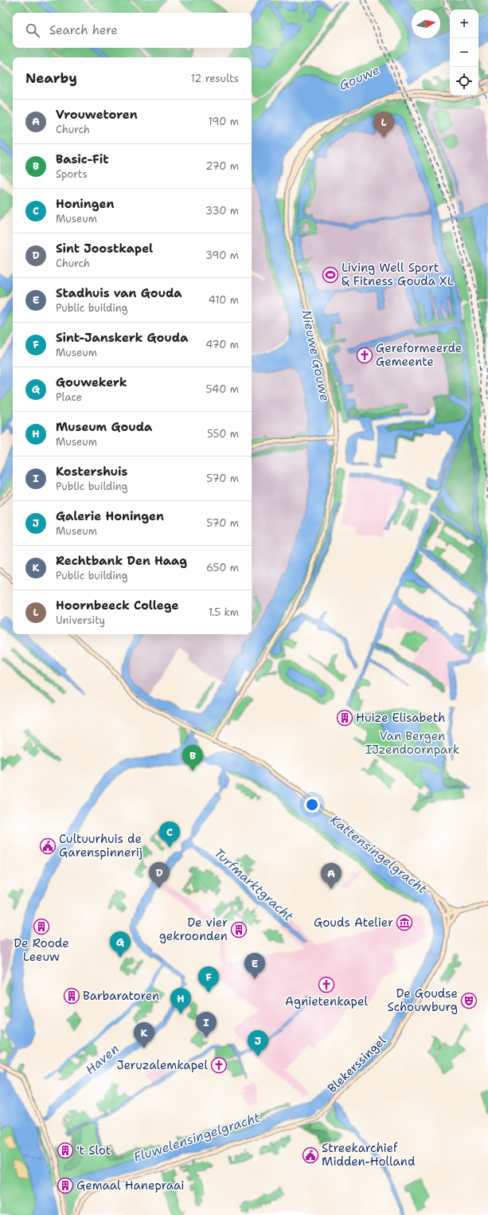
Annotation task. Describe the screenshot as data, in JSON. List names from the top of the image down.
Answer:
{
  "streets": {
    "main road": ["Blekerssingel"]
  },
  "water": [
    "Gouwe",
    "Nieuwe Gouwe",
    "Kattensingelgracht",
    "Turfmarktgracht",
    "Haven",
    "Fluwelensingelgracht"
  ],
  "parks": ["Van Bergen IJzendoornpark"],
  "places": {
    "sports": ["Living Well Sport & Fitness Gouda XL"],
    "church": ["Gereformeerde Gemeente", "Agnietenkapel", "Jeruzalemkapel"],
    "building": [
      "Huize Elisabeth",
      "De Roode Leeuw",
      "De vier gekroonden",
      "Barbaratoren",
      "'t Slot",
      "Gemaal Hanepraai"
    ],
    "public building": ["Cultuurhuis de Garenspinnerij", "Streekarchief Midden-Holland"],
    "museum": ["Gouds Atelier"],
    "theatre": ["De Goudse Schouwburg"]
  },
  "north": "right",
  "page": {
    "map_buttons": ["+", "−"],
    "search": "Search here",
    "heading": ["Nearby", "12 results"],
    "list": [
      {
        "mark": "A",
        "name": "Vrouwetoren",
        "note": "Church",
        "value": "190 m"
      },
      {
        "mark": "B",
        "name": "Basic-Fit",
        "note": "Sports",
        "value": "270 m"
      },
      {
        "mark": "C",
        "name": "Honingen",
        "note": "Museum",
        "value": "330 m"
      },
      {
        "mark": "D",
        "name": "Sint Joostkapel",
        "note": "Church",
        "value": "390 m"
      },
      {
        "mark": "E",
        "name": "Stadhuis van Gouda",
        "note": "Public building",
        "value": "410 m"
      },
      {
        "mark": "F",
        "name": "Sint-Janskerk Gouda",
        "note": "Museum",
        "value": "470 m"
      },
      {
        "mark": "G",
        "name": "Gouwekerk",
        "note": "Place",
        "value": "540 m"
      },
      {
        "mark": "H",
        "name": "Museum Gouda",
        "note": "Museum",
        "value": "550 m"
      },
      {
        "mark": "I",
        "name": "Kostershuis",
        "note": "Public building",
        "value": "570 m"
      },
      {
        "mark": "J",
        "name": "Galerie Honingen",
        "note": "Museum",
        "value": "570 m"
      },
      {
        "mark": "K",
        "name": "Rechtbank Den Haag",
        "note": "Public building",
        "value": "650 m"
      },
      {
        "mark": "L",
        "name": "Hoornbeeck College",
        "note": "University",
        "value": "1.5 km"
      }
    ],
    "pins": [
      "L",
      "B",
      "C",
      "D",
      "A",
      "G",
      "E",
      "F",
      "H",
      "I",
      "K",
      "J"
    ]
  }
}
